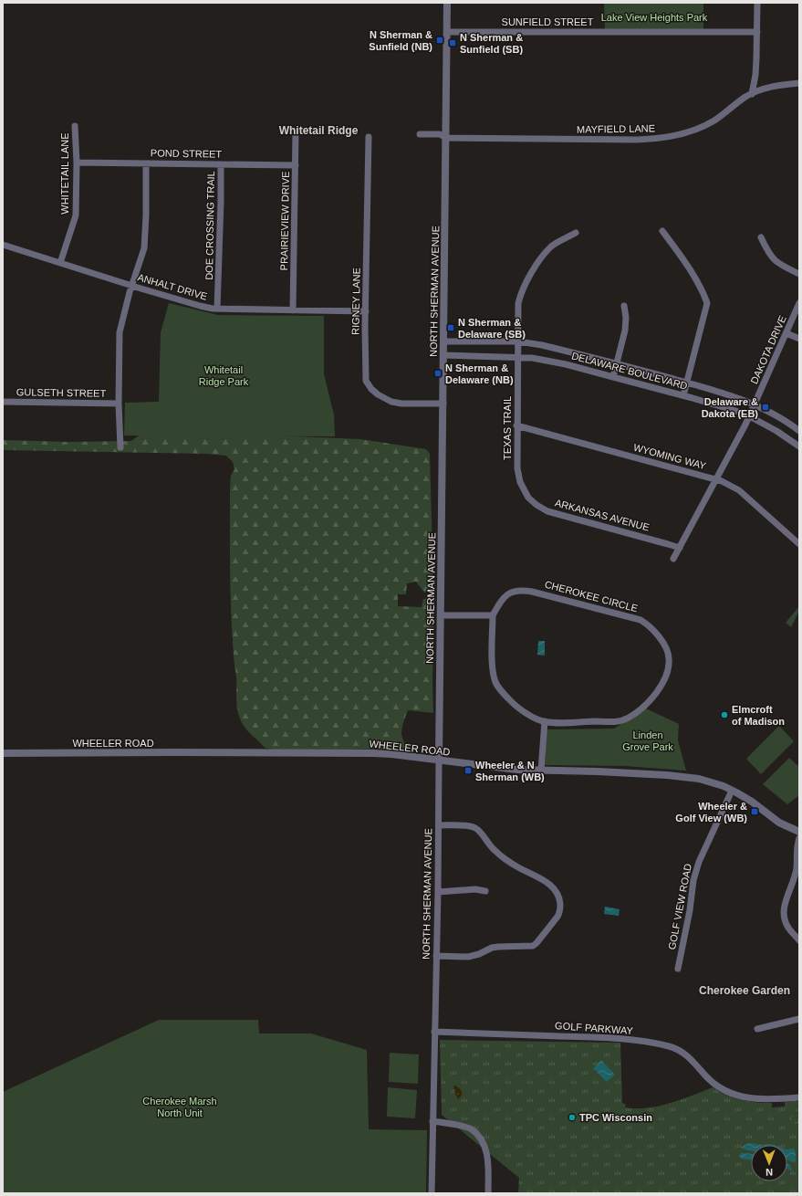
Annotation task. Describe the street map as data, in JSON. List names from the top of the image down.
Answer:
{
  "streets": {
    "street": [
      "SUNFIELD STREET",
      "MAYFIELD LANE",
      "POND STREET",
      "WHITETAIL LANE",
      "PRAIRIEVIEW DRIVE",
      "DOE CROSSING TRAIL",
      "ANHALT DRIVE",
      "NORTH SHERMAN AVENUE",
      "RIGNEY LANE",
      "DAKOTA DRIVE",
      "DELAWARE BOULEVARD",
      "GULSETH STREET",
      "TEXAS TRAIL",
      "WYOMING WAY",
      "ARKANSAS AVENUE",
      "CHEROKEE CIRCLE",
      "WHEELER ROAD",
      "GOLF VIEW ROAD",
      "GOLF PARKWAY"
    ]
  },
  "crossings": [
    ["SUNFIELD STREET", "NORTH SHERMAN AVENUE"],
    ["MAYFIELD LANE", "NORTH SHERMAN AVENUE"],
    ["POND STREET", "WHITETAIL LANE"],
    ["POND STREET", "PRAIRIEVIEW DRIVE"],
    ["POND STREET", "DOE CROSSING TRAIL"],
    ["WHITETAIL LANE", "ANHALT DRIVE"],
    ["PRAIRIEVIEW DRIVE", "ANHALT DRIVE"],
    ["DOE CROSSING TRAIL", "ANHALT DRIVE"],
    ["ANHALT DRIVE", "RIGNEY LANE"],
    ["NORTH SHERMAN AVENUE", "RIGNEY LANE"],
    ["NORTH SHERMAN AVENUE", "DELAWARE BOULEVARD"],
    ["NORTH SHERMAN AVENUE", "WHEELER ROAD"],
    ["NORTH SHERMAN AVENUE", "GOLF PARKWAY"],
    ["DAKOTA DRIVE", "DELAWARE BOULEVARD"],
    ["DAKOTA DRIVE", "WYOMING WAY"],
    ["DAKOTA DRIVE", "ARKANSAS AVENUE"],
    ["DELAWARE BOULEVARD", "TEXAS TRAIL"],
    ["TEXAS TRAIL", "WYOMING WAY"],
    ["TEXAS TRAIL", "ARKANSAS AVENUE"],
    ["WHEELER ROAD", "GOLF VIEW ROAD"]
  ],
  "districts": ["Whitetail Ridge", "Cherokee Garden"],
  "parks": [
    "Lake View Heights Park",
    "Whitetail Ridge Park",
    "Linden Grove Park",
    "Cherokee Marsh North Unit"
  ],
  "places": {
    "transit": [
      "N Sherman & Sunfield (NB)",
      "N Sherman & Sunfield (SB)",
      "N Sherman & Delaware (SB)",
      "N Sherman & Delaware (NB)",
      "Delaware & Dakota (EB)",
      "Wheeler & N Sherman (WB)",
      "Wheeler & Golf View (WB)"
    ],
    "other": ["Elmcroft of Madison", "TPC Wisconsin"]
  },
  "north": "bottom"
}
